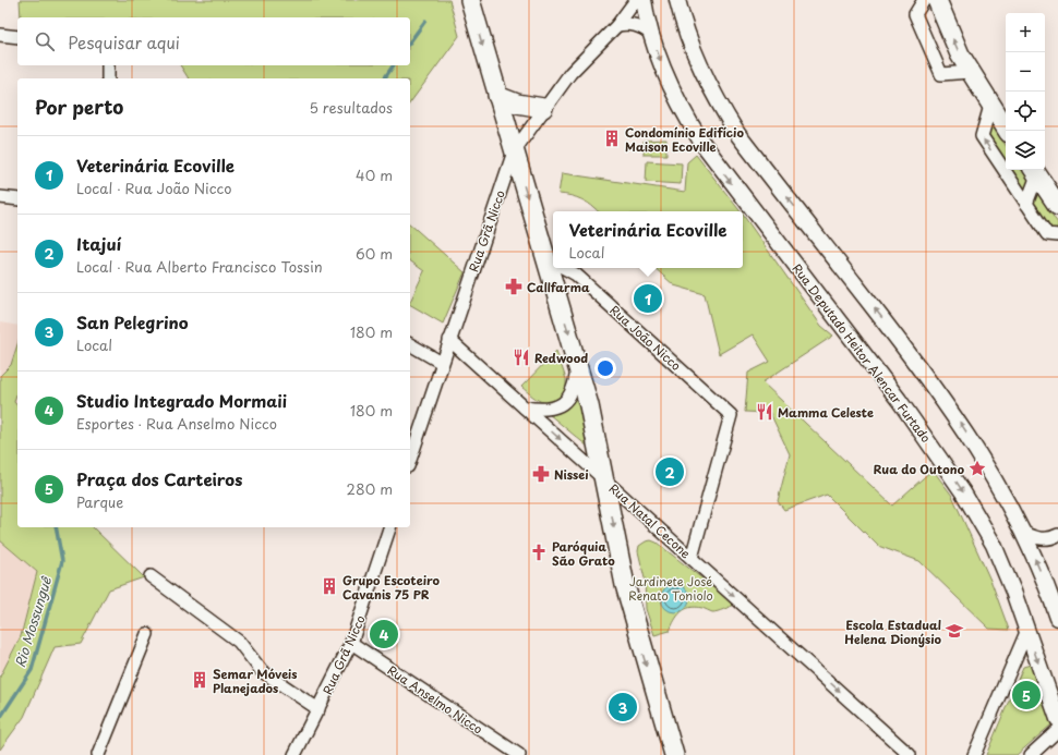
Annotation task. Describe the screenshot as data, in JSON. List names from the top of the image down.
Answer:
{
  "streets": {
    "street": [
      "Rua Grã Nicco",
      "Rua João Nicco",
      "Rua Deputado Heitor Alencar Furtado",
      "Rua Natal Cecone",
      "Rua Anselmo Nicco"
    ]
  },
  "crossings": [
    ["Rua Grã Nicco", "Rua Natal Cecone"],
    ["Rua Grã Nicco", "Rua Anselmo Nicco"],
    ["Rua João Nicco", "Rua Natal Cecone"]
  ],
  "one_way": ["Rua Natal Cecone"],
  "water": ["Rio Mossunguê"],
  "parks": ["Jardinete José Renato Toniolo"],
  "places": {
    "building": ["Condomínio Edifício Maison Ecoville", "Grupo Escoteiro Cavanis 75 PR", "Semar Móveis Planejados"],
    "pharmacy": ["Callfarma", "Nissei"],
    "restaurant": ["Redwood", "Mamma Celeste"],
    "place": ["Rua do Outono"],
    "church": ["Paróquia São Grato"],
    "school or university": ["Escola Estadual Helena Dionýsio"]
  },
  "page": {
    "map_buttons": ["+", "−"],
    "search": "Pesquisar aqui",
    "heading": ["Por perto", "5 resultados"],
    "list": [
      {
        "mark": "1",
        "name": "Veterinária Ecoville",
        "note": "Local · Rua João Nicco",
        "value": "40 m"
      },
      {
        "mark": "2",
        "name": "Itajuí",
        "note": "Local · Rua Alberto Francisco Tossin",
        "value": "60 m"
      },
      {
        "mark": "3",
        "name": "San Pelegrino",
        "note": "Local",
        "value": "180 m"
      },
      {
        "mark": "4",
        "name": "Studio Integrado Mormaii",
        "note": "Esportes · Rua Anselmo Nicco",
        "value": "180 m"
      },
      {
        "mark": "5",
        "name": "Praça dos Carteiros",
        "note": "Parque",
        "value": "280 m"
      }
    ],
    "popup": ["Veterinária Ecoville", "Local"],
    "pins": [
      "1",
      "2",
      "4",
      "5",
      "3"
    ]
  }
}
